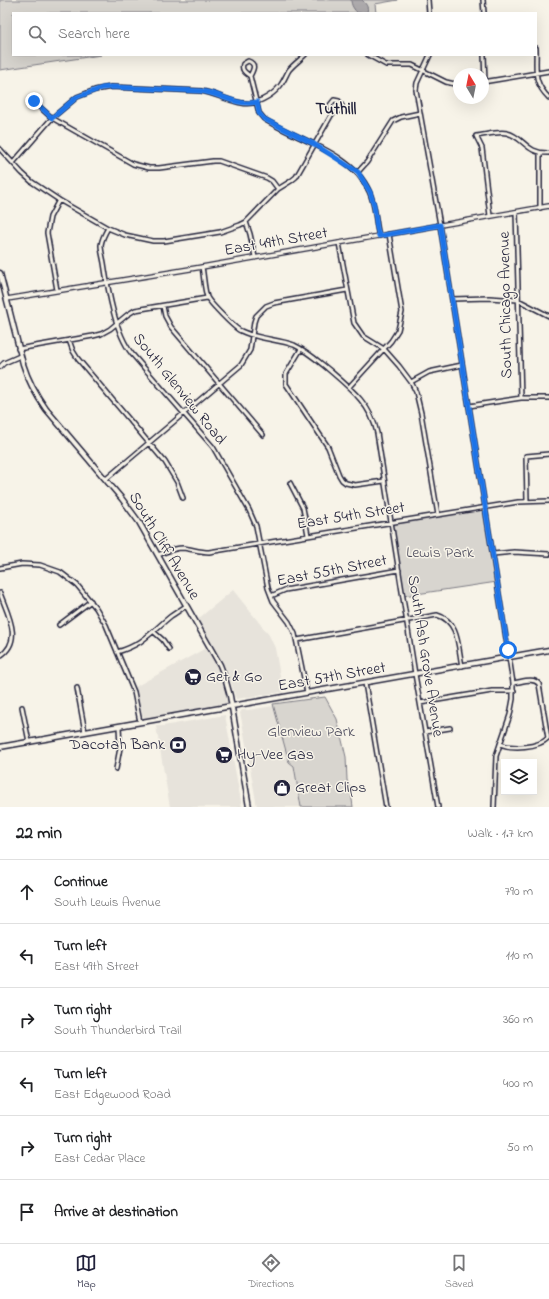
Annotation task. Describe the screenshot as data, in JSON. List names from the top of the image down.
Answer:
{
  "streets": {
    "main road": ["South Cliff Avenue", "East 57th Street"],
    "street": [
      "East 49th Street",
      "South Chicago Avenue",
      "South Glenview Road",
      "East 54th Street",
      "East 55th Street",
      "South Ash Grove Avenue"
    ]
  },
  "crossings": [
    ["East 49th Street", "South Chicago Avenue"],
    ["East 49th Street", "South Glenview Road"],
    ["East 49th Street", "South Cliff Avenue"],
    ["South Glenview Road", "East 54th Street"],
    ["South Glenview Road", "East 55th Street"],
    ["South Glenview Road", "East 57th Street"],
    ["East 54th Street", "South Cliff Avenue"],
    ["East 54th Street", "South Ash Grove Avenue"],
    ["South Cliff Avenue", "East 57th Street"],
    ["East 55th Street", "South Ash Grove Avenue"],
    ["South Ash Grove Avenue", "East 57th Street"]
  ],
  "districts": ["Tuthill"],
  "parks": ["Lewis Park", "Glenview Park"],
  "places": {
    "supermarket": ["Get & Go", "Hy-Vee Gas"],
    "bank": ["Dacotah Bank"],
    "shop": ["Great Clips"]
  },
  "north": "top",
  "page": {
    "search": "Search here",
    "heading": ["22 min", "Walk · 1.7 km"],
    "list": [
      ["Continue", "South Lewis Avenue", "790 m"],
      ["Turn left", "East 49th Street", "110 m"],
      ["Turn right", "South Thunderbird Trail", "360 m"],
      ["Turn left", "East Edgewood Road", "400 m"],
      ["Turn right", "East Cedar Place", "50 m"],
      "Arrive at destination"
    ],
    "nav": ["Map", "Directions", "Saved"]
  }
}
